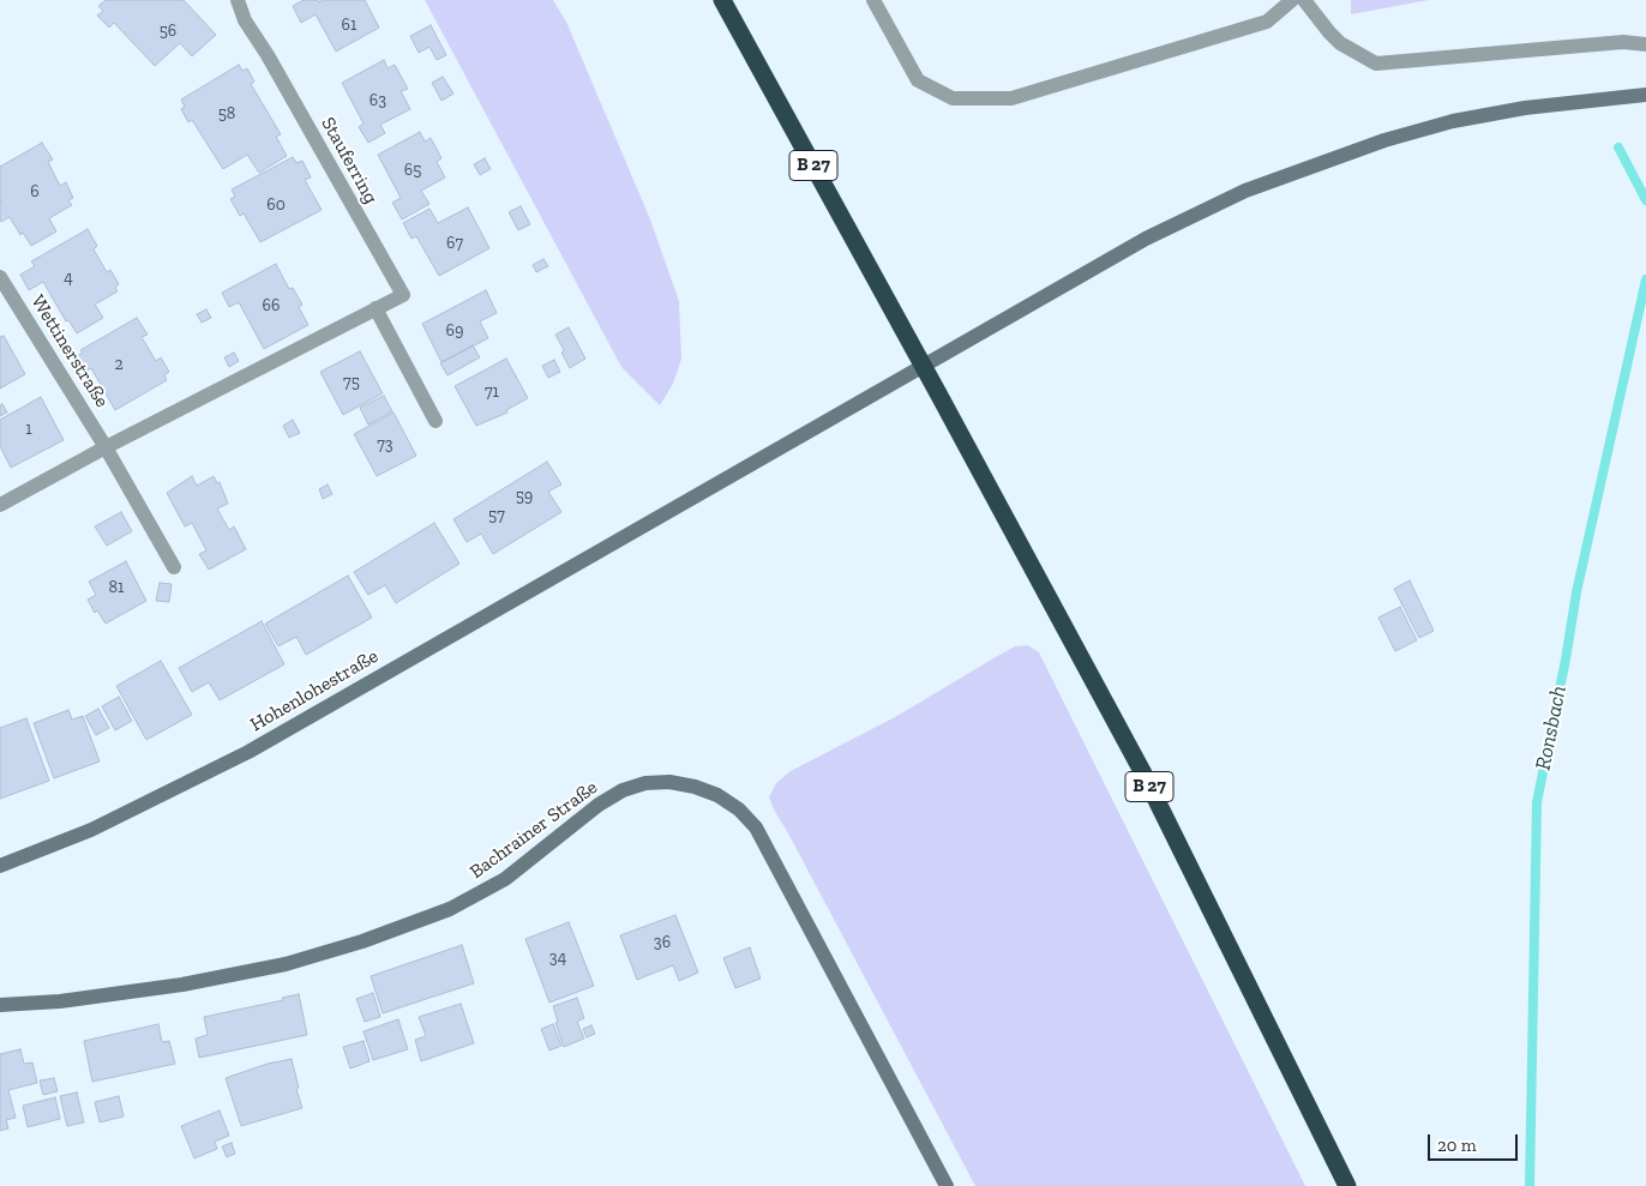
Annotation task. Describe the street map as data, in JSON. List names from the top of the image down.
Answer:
{
  "streets": {
    "highway": ["B 27"],
    "main road": ["Hohenlohestraße", "Bachrainer Straße"],
    "street": ["Stauferring", "Wettinerstraße"]
  },
  "crossings": [
    ["Stauferring", "Wettinerstraße"]
  ],
  "water": ["Ronsbach"],
  "house_numbers": [
    "61",
    "56",
    "63",
    "58",
    "65",
    "6",
    "60",
    "67",
    "4",
    "66",
    "69",
    "2",
    "75",
    "71",
    "1",
    "73",
    "59",
    "57",
    "81",
    "36",
    "34"
  ],
  "scale_bar": "20 m"
}
